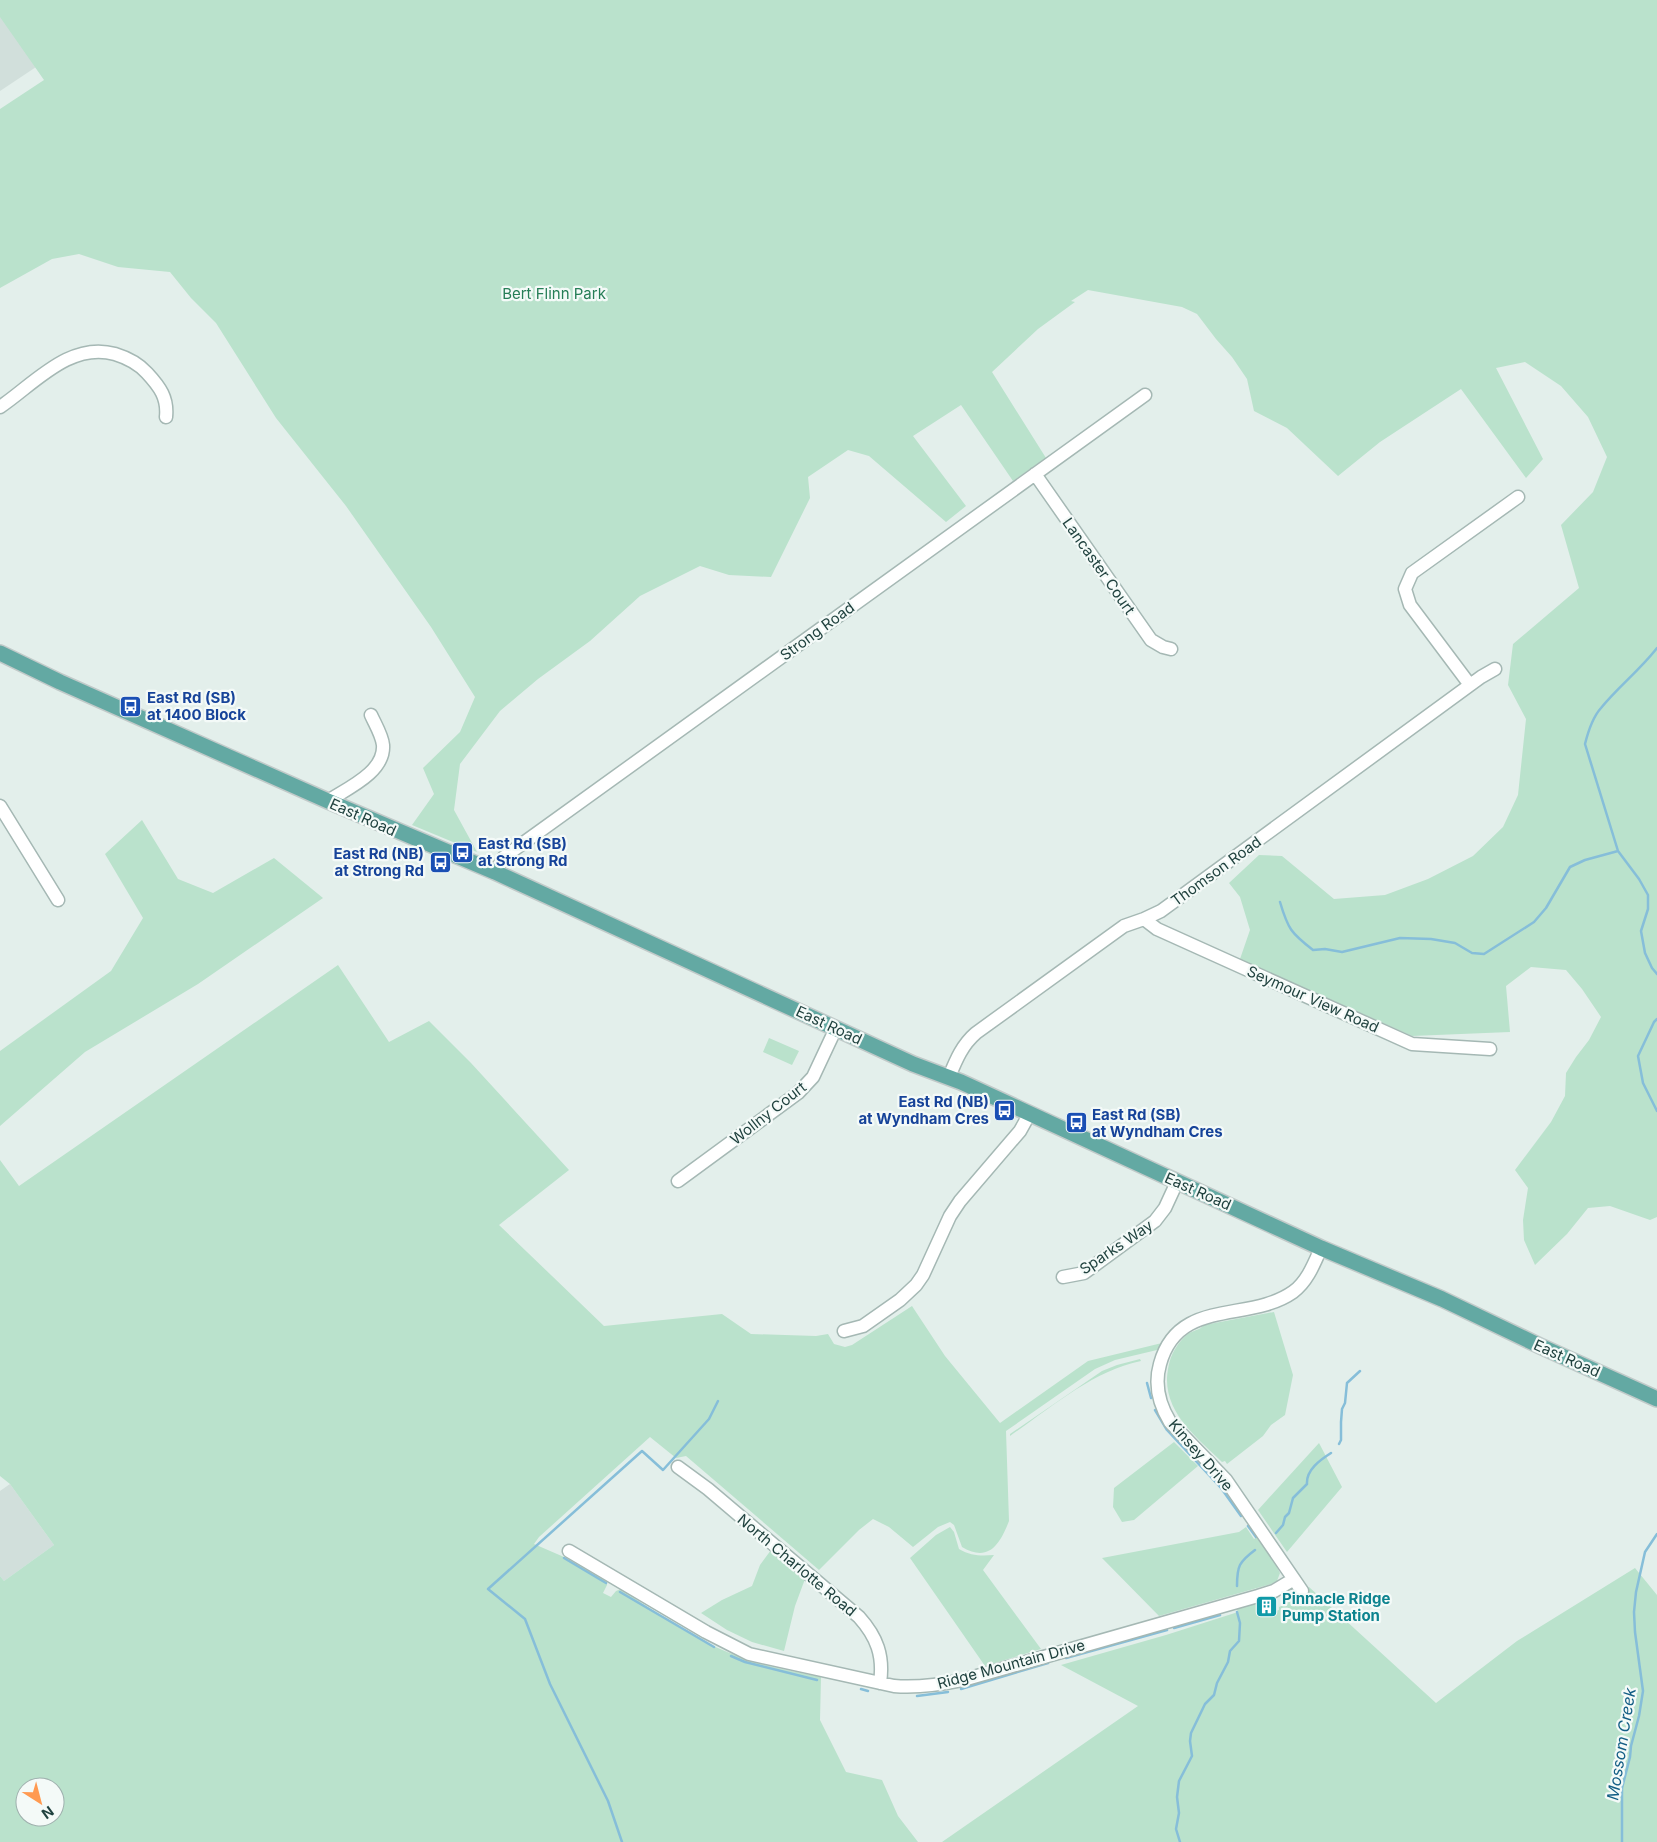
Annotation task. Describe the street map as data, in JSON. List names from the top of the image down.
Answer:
{
  "streets": {
    "main road": ["East Road"],
    "street": [
      "Lancaster Court",
      "Strong Road",
      "Thomson Road",
      "Seymour View Road",
      "Wollny Court",
      "Sparks Way",
      "Kinsey Drive",
      "North Charlotte Road",
      "Ridge Mountain Drive"
    ]
  },
  "crossings": [
    ["Lancaster Court", "Strong Road"],
    ["Strong Road", "East Road"],
    ["East Road", "Thomson Road"],
    ["East Road", "Wollny Court"],
    ["East Road", "Sparks Way"],
    ["East Road", "Kinsey Drive"],
    ["Thomson Road", "Seymour View Road"],
    ["Kinsey Drive", "Ridge Mountain Drive"],
    ["North Charlotte Road", "Ridge Mountain Drive"]
  ],
  "water": ["Mossom Creek"],
  "parks": ["Bert Flinn Park"],
  "places": {
    "bus stop": [
      "East Rd (SB) at 1400 Block",
      "East Rd (SB) at Strong Rd",
      "East Rd (NB) at Strong Rd",
      "East Rd (NB) at Wyndham Cres",
      "East Rd (SB) at Wyndham Cres"
    ],
    "building": ["Pinnacle Ridge Pump Station"]
  },
  "north": "bottom right"
}
